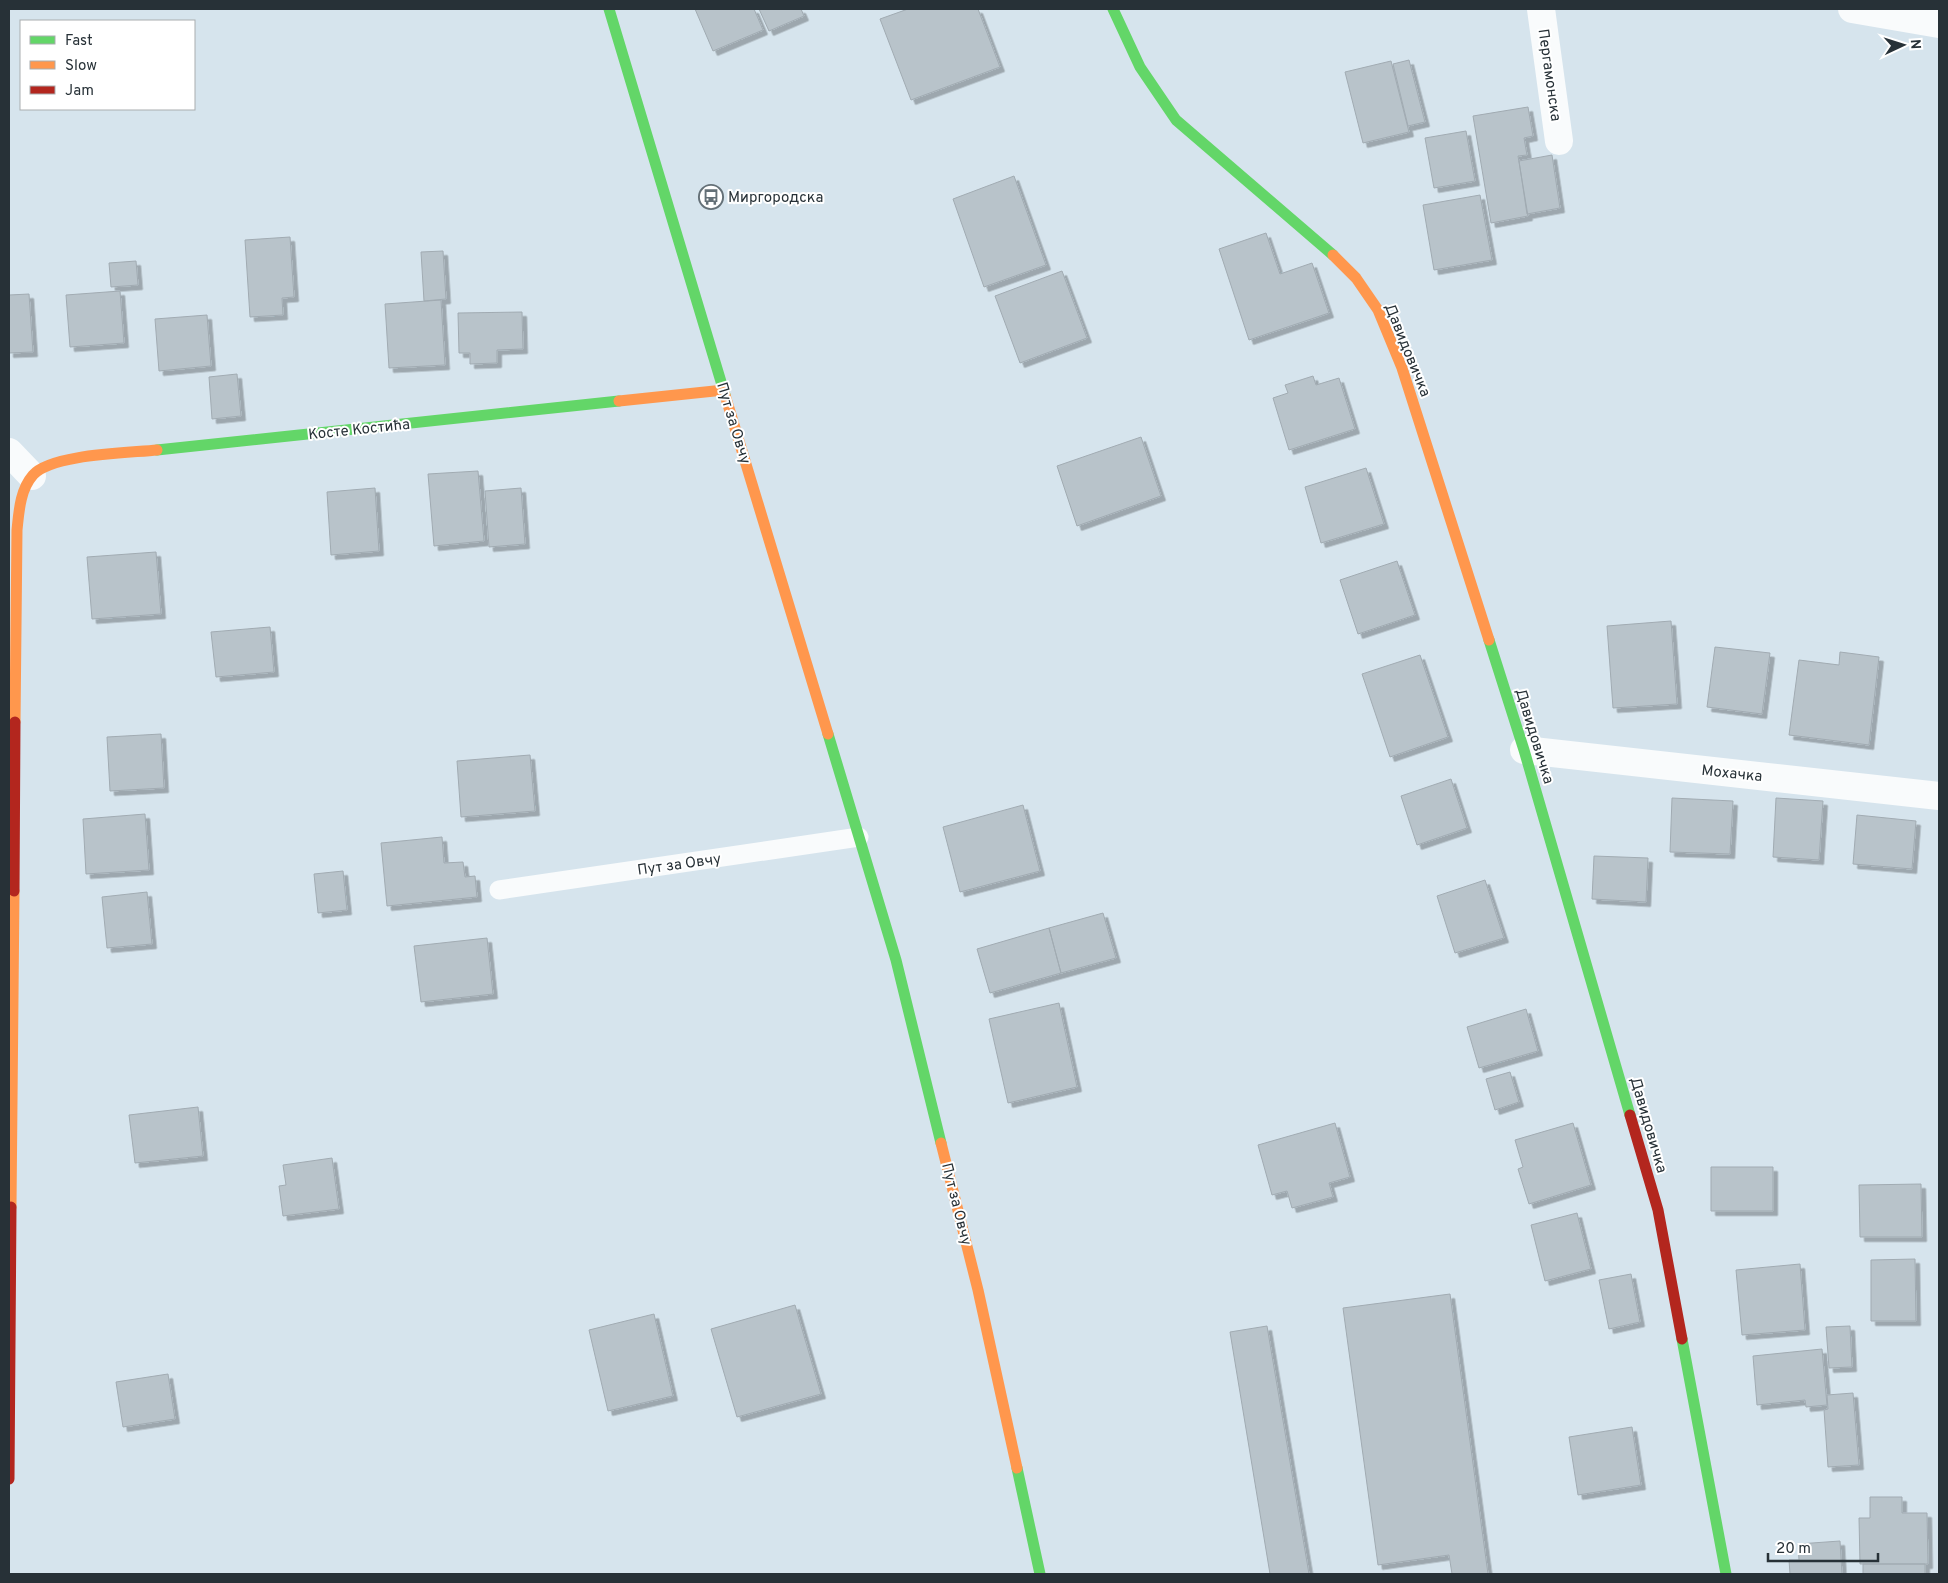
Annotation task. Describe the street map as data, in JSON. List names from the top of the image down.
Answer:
{
  "streets": {
    "street": [
      "Пергамонска",
      "Давидовичка",
      "Пут за Овчу",
      "Косте Костића",
      "Мохачка"
    ]
  },
  "crossings": [
    ["Давидовичка", "Мохачка"],
    ["Пут за Овчу", "Косте Костића"]
  ],
  "places": {
    "bus stop": ["Миргородска"]
  },
  "legend": ["Fast", "Slow", "Jam"],
  "scale_bar": "20 m",
  "north": "right"
}
